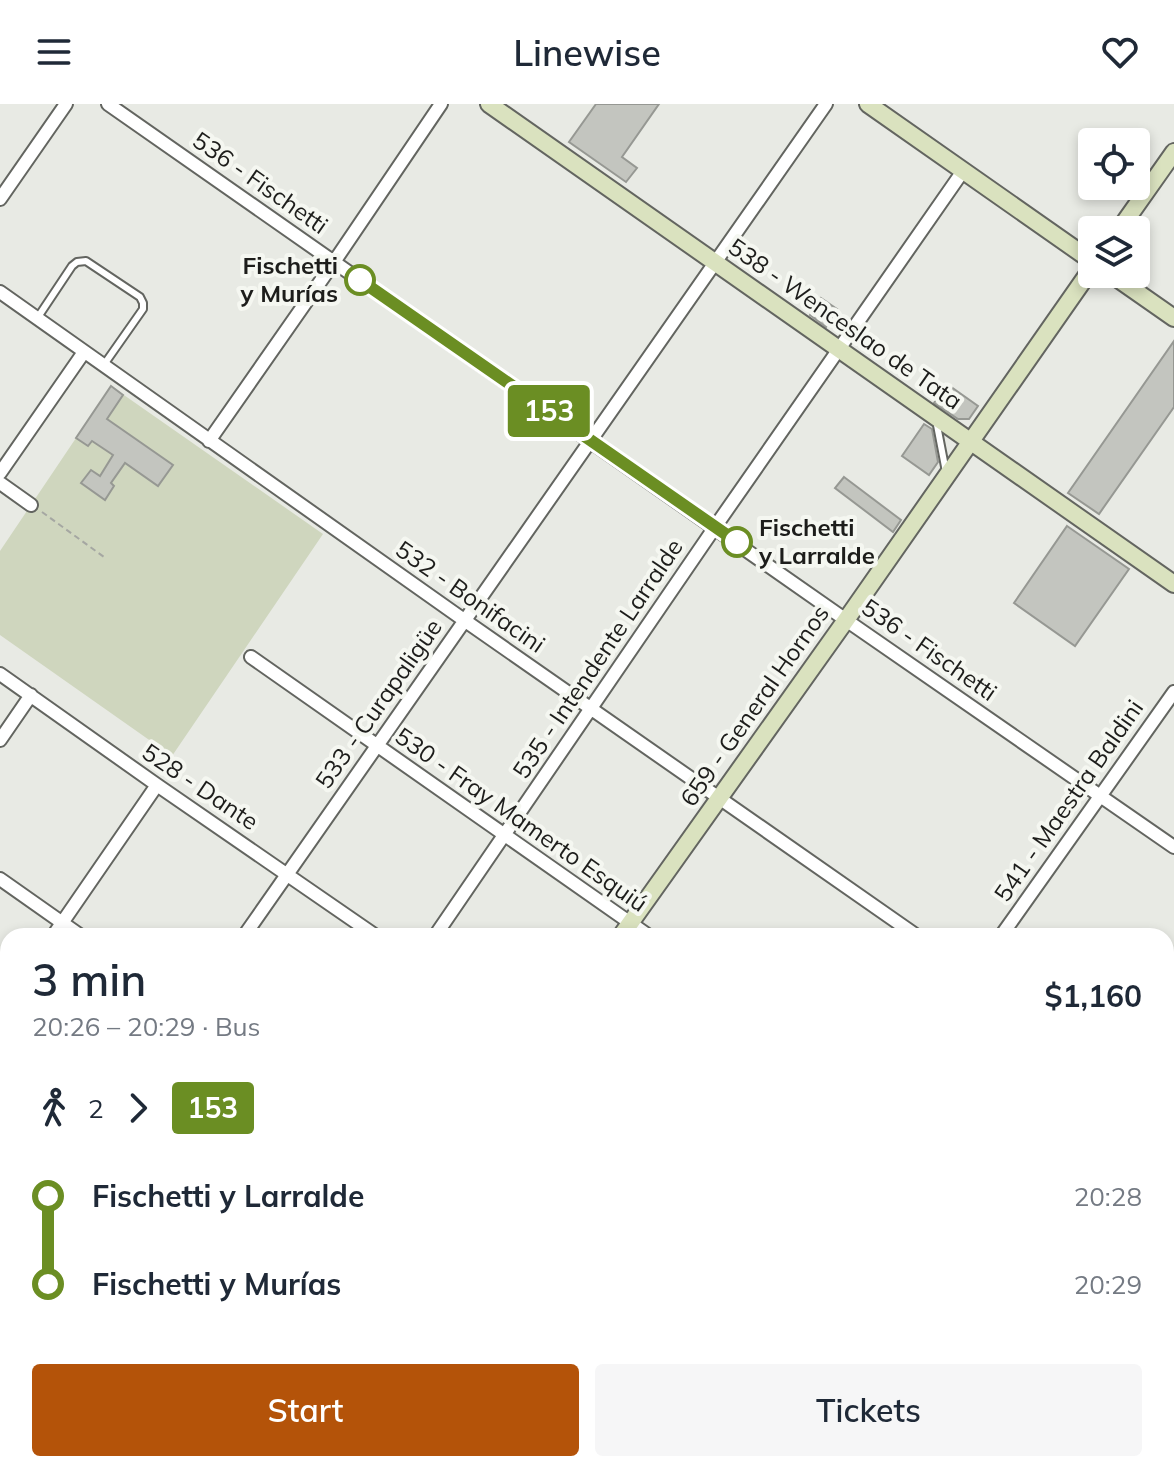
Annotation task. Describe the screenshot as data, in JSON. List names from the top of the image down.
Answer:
{
  "streets": {
    "street": [
      "536 - Fischetti",
      "538 - Wenceslao de Tata",
      "532 - Bonifacini",
      "535 - Intendente Larralde",
      "533 - Curapaligüe",
      "659 - General Hornos",
      "528 - Dante",
      "541 - Maestra Baldini",
      "530 - Fray Mamerto Esquiú"
    ]
  },
  "crossings": [
    ["536 - Fischetti", "535 - Intendente Larralde"],
    ["536 - Fischetti", "533 - Curapaligüe"],
    ["536 - Fischetti", "659 - General Hornos"],
    ["536 - Fischetti", "541 - Maestra Baldini"],
    ["538 - Wenceslao de Tata", "535 - Intendente Larralde"],
    ["538 - Wenceslao de Tata", "533 - Curapaligüe"],
    ["538 - Wenceslao de Tata", "659 - General Hornos"],
    ["532 - Bonifacini", "535 - Intendente Larralde"],
    ["532 - Bonifacini", "533 - Curapaligüe"],
    ["532 - Bonifacini", "659 - General Hornos"],
    ["535 - Intendente Larralde", "530 - Fray Mamerto Esquiú"],
    ["533 - Curapaligüe", "528 - Dante"],
    ["533 - Curapaligüe", "530 - Fray Mamerto Esquiú"]
  ],
  "places": ["Fischetti y Murías", "Fischetti y Larralde"],
  "lines": ["bus line 153"],
  "page": {
    "header": "Linewise",
    "on_map": "153",
    "heading": ["3 min", "20:26 – 20:29 · Bus", "$1,160"],
    "legs": ["2", "153"],
    "list": [
      {
        "name": "Fischetti y Larralde",
        "value": "20:28"
      },
      {
        "name": "Fischetti y Murías",
        "value": "20:29"
      }
    ],
    "buttons": ["Start", "Tickets"]
  }
}
